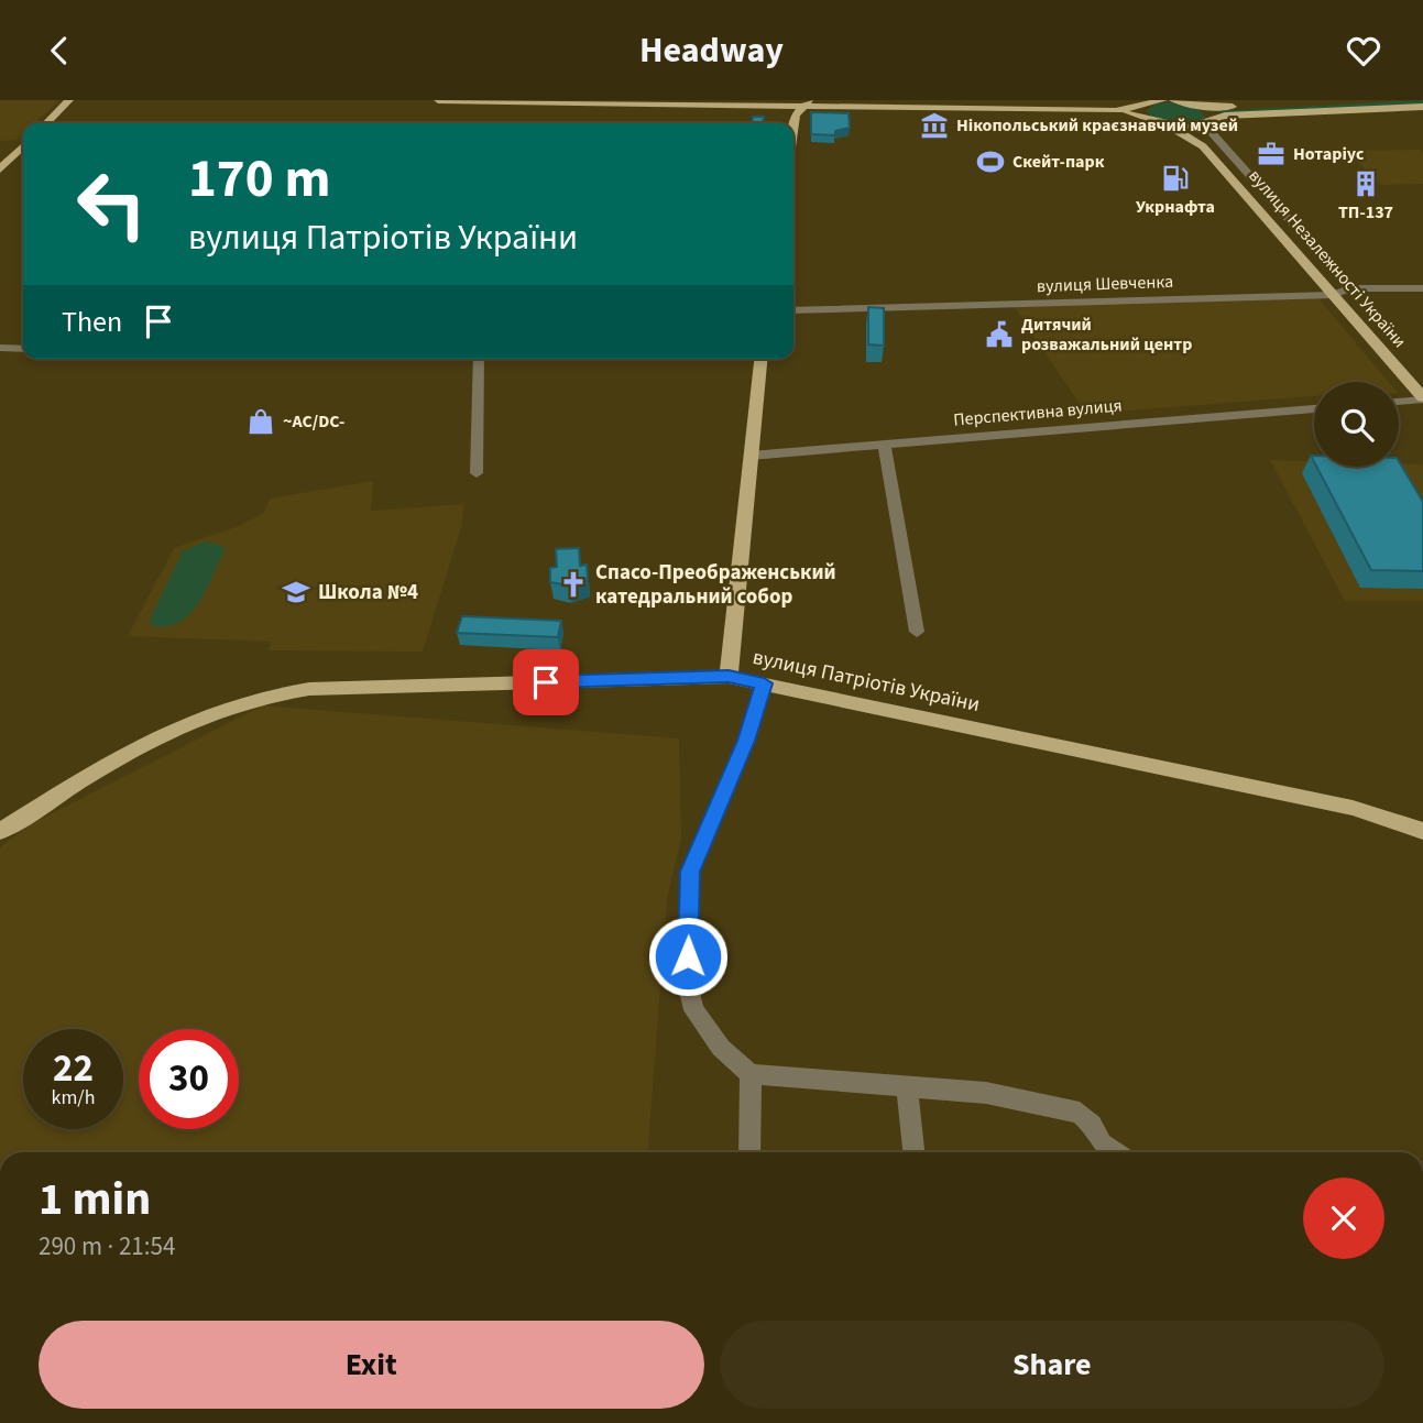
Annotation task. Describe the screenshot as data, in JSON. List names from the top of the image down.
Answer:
{
  "streets": {
    "main road": ["вулиця Незалежності України", "вулиця Патріотів України"],
    "street": ["вулиця Шевченка", "Перспективна вулиця"]
  },
  "crossings": [
    ["вулиця Незалежності України", "вулиця Шевченка"]
  ],
  "places": {
    "museum": ["Нiкопольський краєзнавчий музей"],
    "office": ["Нотаріус"],
    "sports": ["Скейт-парк"],
    "fuel station": ["Укрнафта"],
    "building": ["ТП-137"],
    "public building": ["Дитячий розважальний центр"],
    "shop": ["~AC/DC-"],
    "church": ["Спасо-Преображенський катедральний собор"],
    "school or university": ["Школа №4"]
  },
  "page": {
    "header": "Headway",
    "turn": ["170 m", "вулиця Патріотів України"],
    "then": "Then",
    "speed": "22 km/h",
    "limit": "30",
    "heading": ["1 min", "290 m · 21:54"],
    "buttons": ["Exit", "Share"]
  }
}
